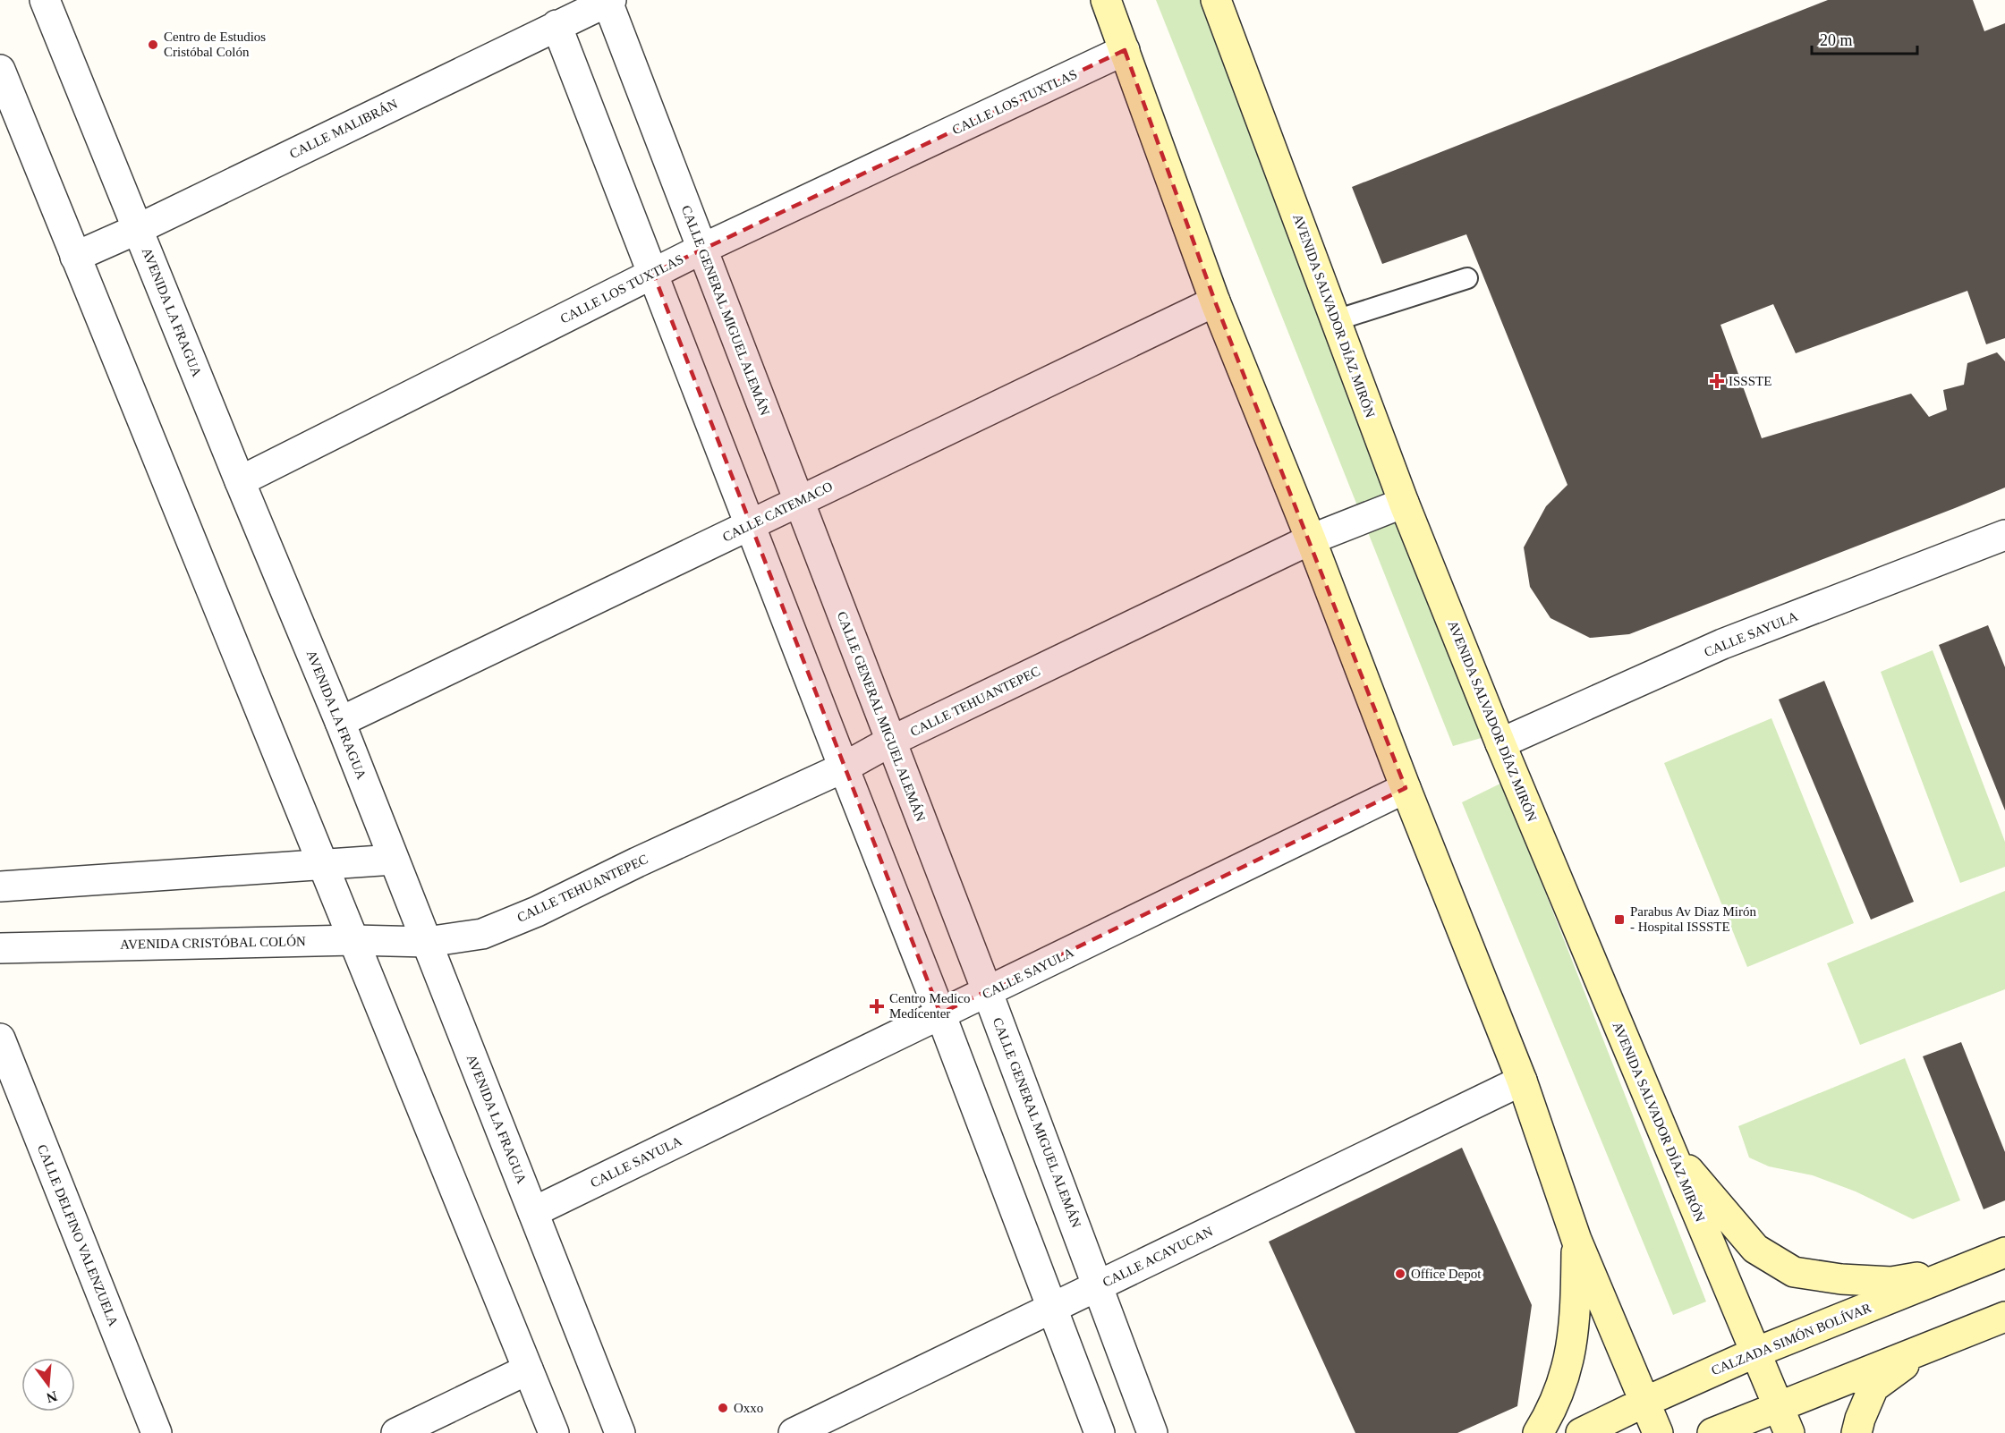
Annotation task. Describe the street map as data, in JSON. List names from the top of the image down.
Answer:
{
  "streets": {
    "main road": ["AVENIDA SALVADOR DÍAZ MIRÓN", "CALZADA SIMÓN BOLÍVAR"],
    "street": [
      "CALLE LOS TUXTLAS",
      "CALLE MALIBRÁN",
      "CALLE GENERAL MIGUEL ALEMÁN",
      "AVENIDA LA FRAGUA",
      "CALLE CATEMACO",
      "CALLE SAYULA",
      "CALLE TEHUANTEPEC",
      "AVENIDA CRISTÓBAL COLÓN",
      "CALLE DELFINO VALENZUELA",
      "CALLE ACAYUCAN"
    ]
  },
  "crossings": [
    ["CALLE LOS TUXTLAS", "CALLE GENERAL MIGUEL ALEMÁN"],
    ["CALLE LOS TUXTLAS", "AVENIDA LA FRAGUA"],
    ["CALLE MALIBRÁN", "CALLE GENERAL MIGUEL ALEMÁN"],
    ["CALLE MALIBRÁN", "AVENIDA LA FRAGUA"],
    ["CALLE GENERAL MIGUEL ALEMÁN", "CALLE CATEMACO"],
    ["CALLE GENERAL MIGUEL ALEMÁN", "CALLE SAYULA"],
    ["CALLE GENERAL MIGUEL ALEMÁN", "CALLE TEHUANTEPEC"],
    ["CALLE GENERAL MIGUEL ALEMÁN", "CALLE ACAYUCAN"],
    ["AVENIDA LA FRAGUA", "CALLE CATEMACO"],
    ["AVENIDA LA FRAGUA", "CALLE SAYULA"],
    ["AVENIDA LA FRAGUA", "CALLE TEHUANTEPEC"],
    ["AVENIDA LA FRAGUA", "AVENIDA CRISTÓBAL COLÓN"],
    ["AVENIDA SALVADOR DÍAZ MIRÓN", "CALLE SAYULA"],
    ["AVENIDA SALVADOR DÍAZ MIRÓN", "CALLE TEHUANTEPEC"],
    ["AVENIDA SALVADOR DÍAZ MIRÓN", "CALZADA SIMÓN BOLÍVAR"],
    ["CALLE TEHUANTEPEC", "AVENIDA CRISTÓBAL COLÓN"]
  ],
  "places": {
    "other": ["Centro de Estudios Cristóbal Colón", "Office Depot", "Oxxo"],
    "health": ["ISSSTE", "Centro Medico Medicenter"],
    "transit": ["Parabus Av Diaz Mirón - Hospital ISSSTE"]
  },
  "scale_bar": "20 m",
  "north": "bottom"
}
